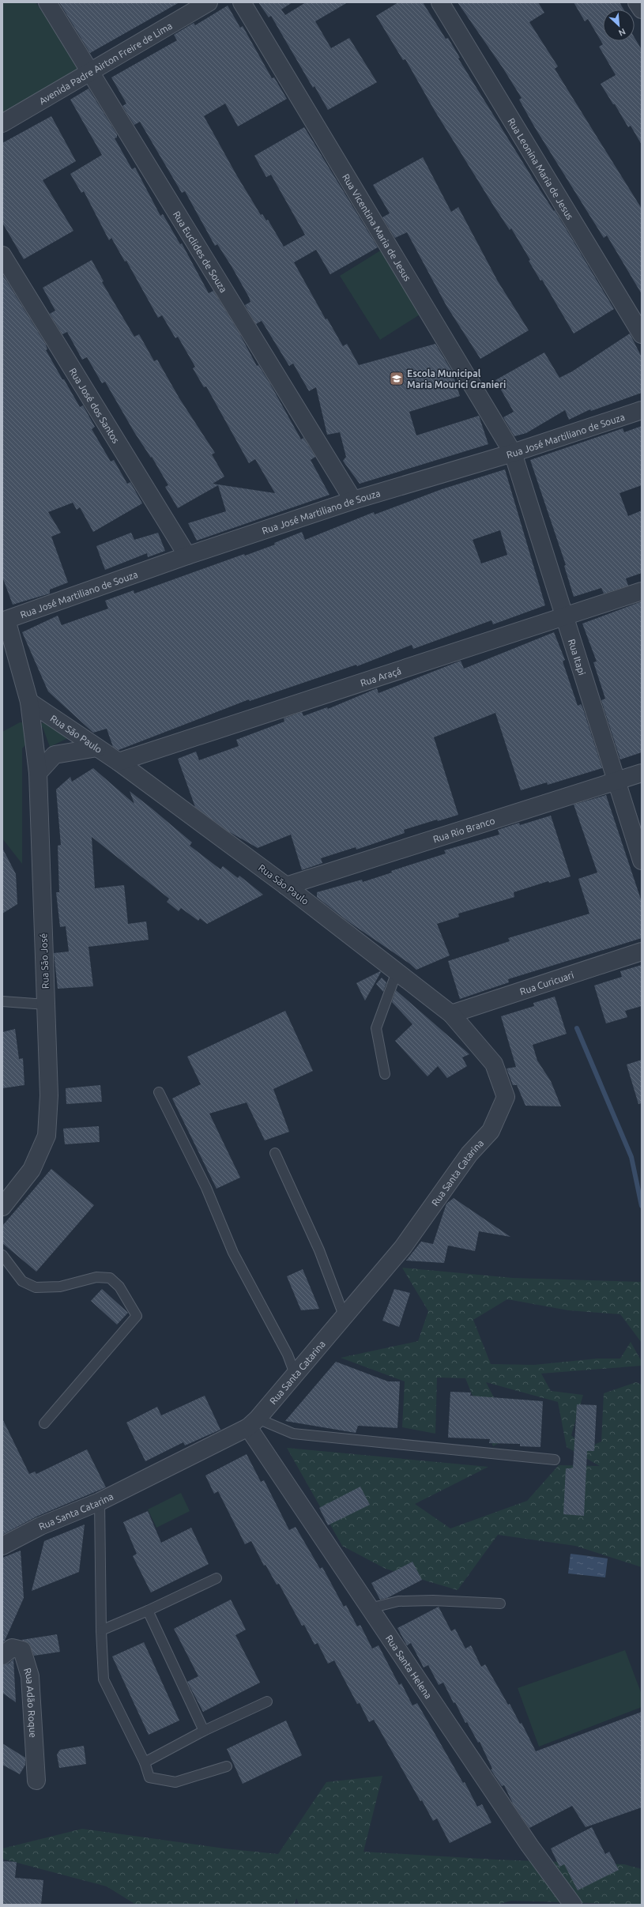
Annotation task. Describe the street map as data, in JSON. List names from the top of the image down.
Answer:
{
  "streets": {
    "street": [
      "Avenida Padre Airton Freire de Lima",
      "Rua Leonina Maria de Jesus",
      "Rua Vicentina Maria de Jesus",
      "Rua Euclides de Souza",
      "Rua José dos Santos",
      "Rua José Martiliano de Souza",
      "Rua Itapi",
      "Rua Araçá",
      "Rua São Paulo",
      "Rua Rio Branco",
      "Rua São José",
      "Rua Curicuari",
      "Rua Santa Catarina",
      "Rua Santa Helena",
      "Rua Adão Roque"
    ]
  },
  "crossings": [
    ["Avenida Padre Airton Freire de Lima", "Rua Euclides de Souza"],
    ["Rua Vicentina Maria de Jesus", "Rua José Martiliano de Souza"],
    ["Rua Vicentina Maria de Jesus", "Rua Itapi"],
    ["Rua Euclides de Souza", "Rua José Martiliano de Souza"],
    ["Rua José dos Santos", "Rua José Martiliano de Souza"],
    ["Rua José Martiliano de Souza", "Rua Itapi"],
    ["Rua José Martiliano de Souza", "Rua São José"],
    ["Rua Itapi", "Rua Araçá"],
    ["Rua Itapi", "Rua Rio Branco"],
    ["Rua Araçá", "Rua São Paulo"],
    ["Rua São Paulo", "Rua Rio Branco"],
    ["Rua São Paulo", "Rua São José"],
    ["Rua São Paulo", "Rua Curicuari"],
    ["Rua São Paulo", "Rua Santa Catarina"],
    ["Rua Santa Catarina", "Rua Santa Helena"]
  ],
  "places": {
    "school or university": ["Escola Municipal Maria Mourici Granieri"]
  },
  "north": "bottom right"
}
